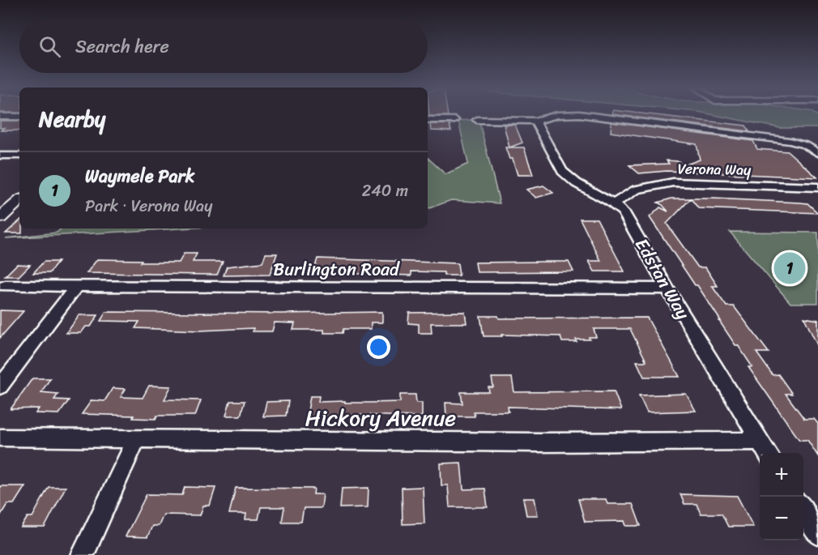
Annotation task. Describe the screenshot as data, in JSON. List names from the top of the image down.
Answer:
{
  "streets": {
    "street": [
      "Verona Way",
      "Burlington Road",
      "Edstan Way",
      "Hickory Avenue"
    ]
  },
  "crossings": [
    ["Verona Way", "Edstan Way"],
    ["Burlington Road", "Edstan Way"],
    ["Edstan Way", "Hickory Avenue"]
  ],
  "page": {
    "search": "Search here",
    "heading": "Nearby",
    "list": [
      {
        "mark": "1",
        "name": "Waymele Park",
        "note": "Park · Verona Way",
        "value": "240 m"
      }
    ],
    "pins": "1",
    "map_buttons": ["+", "−"]
  }
}
